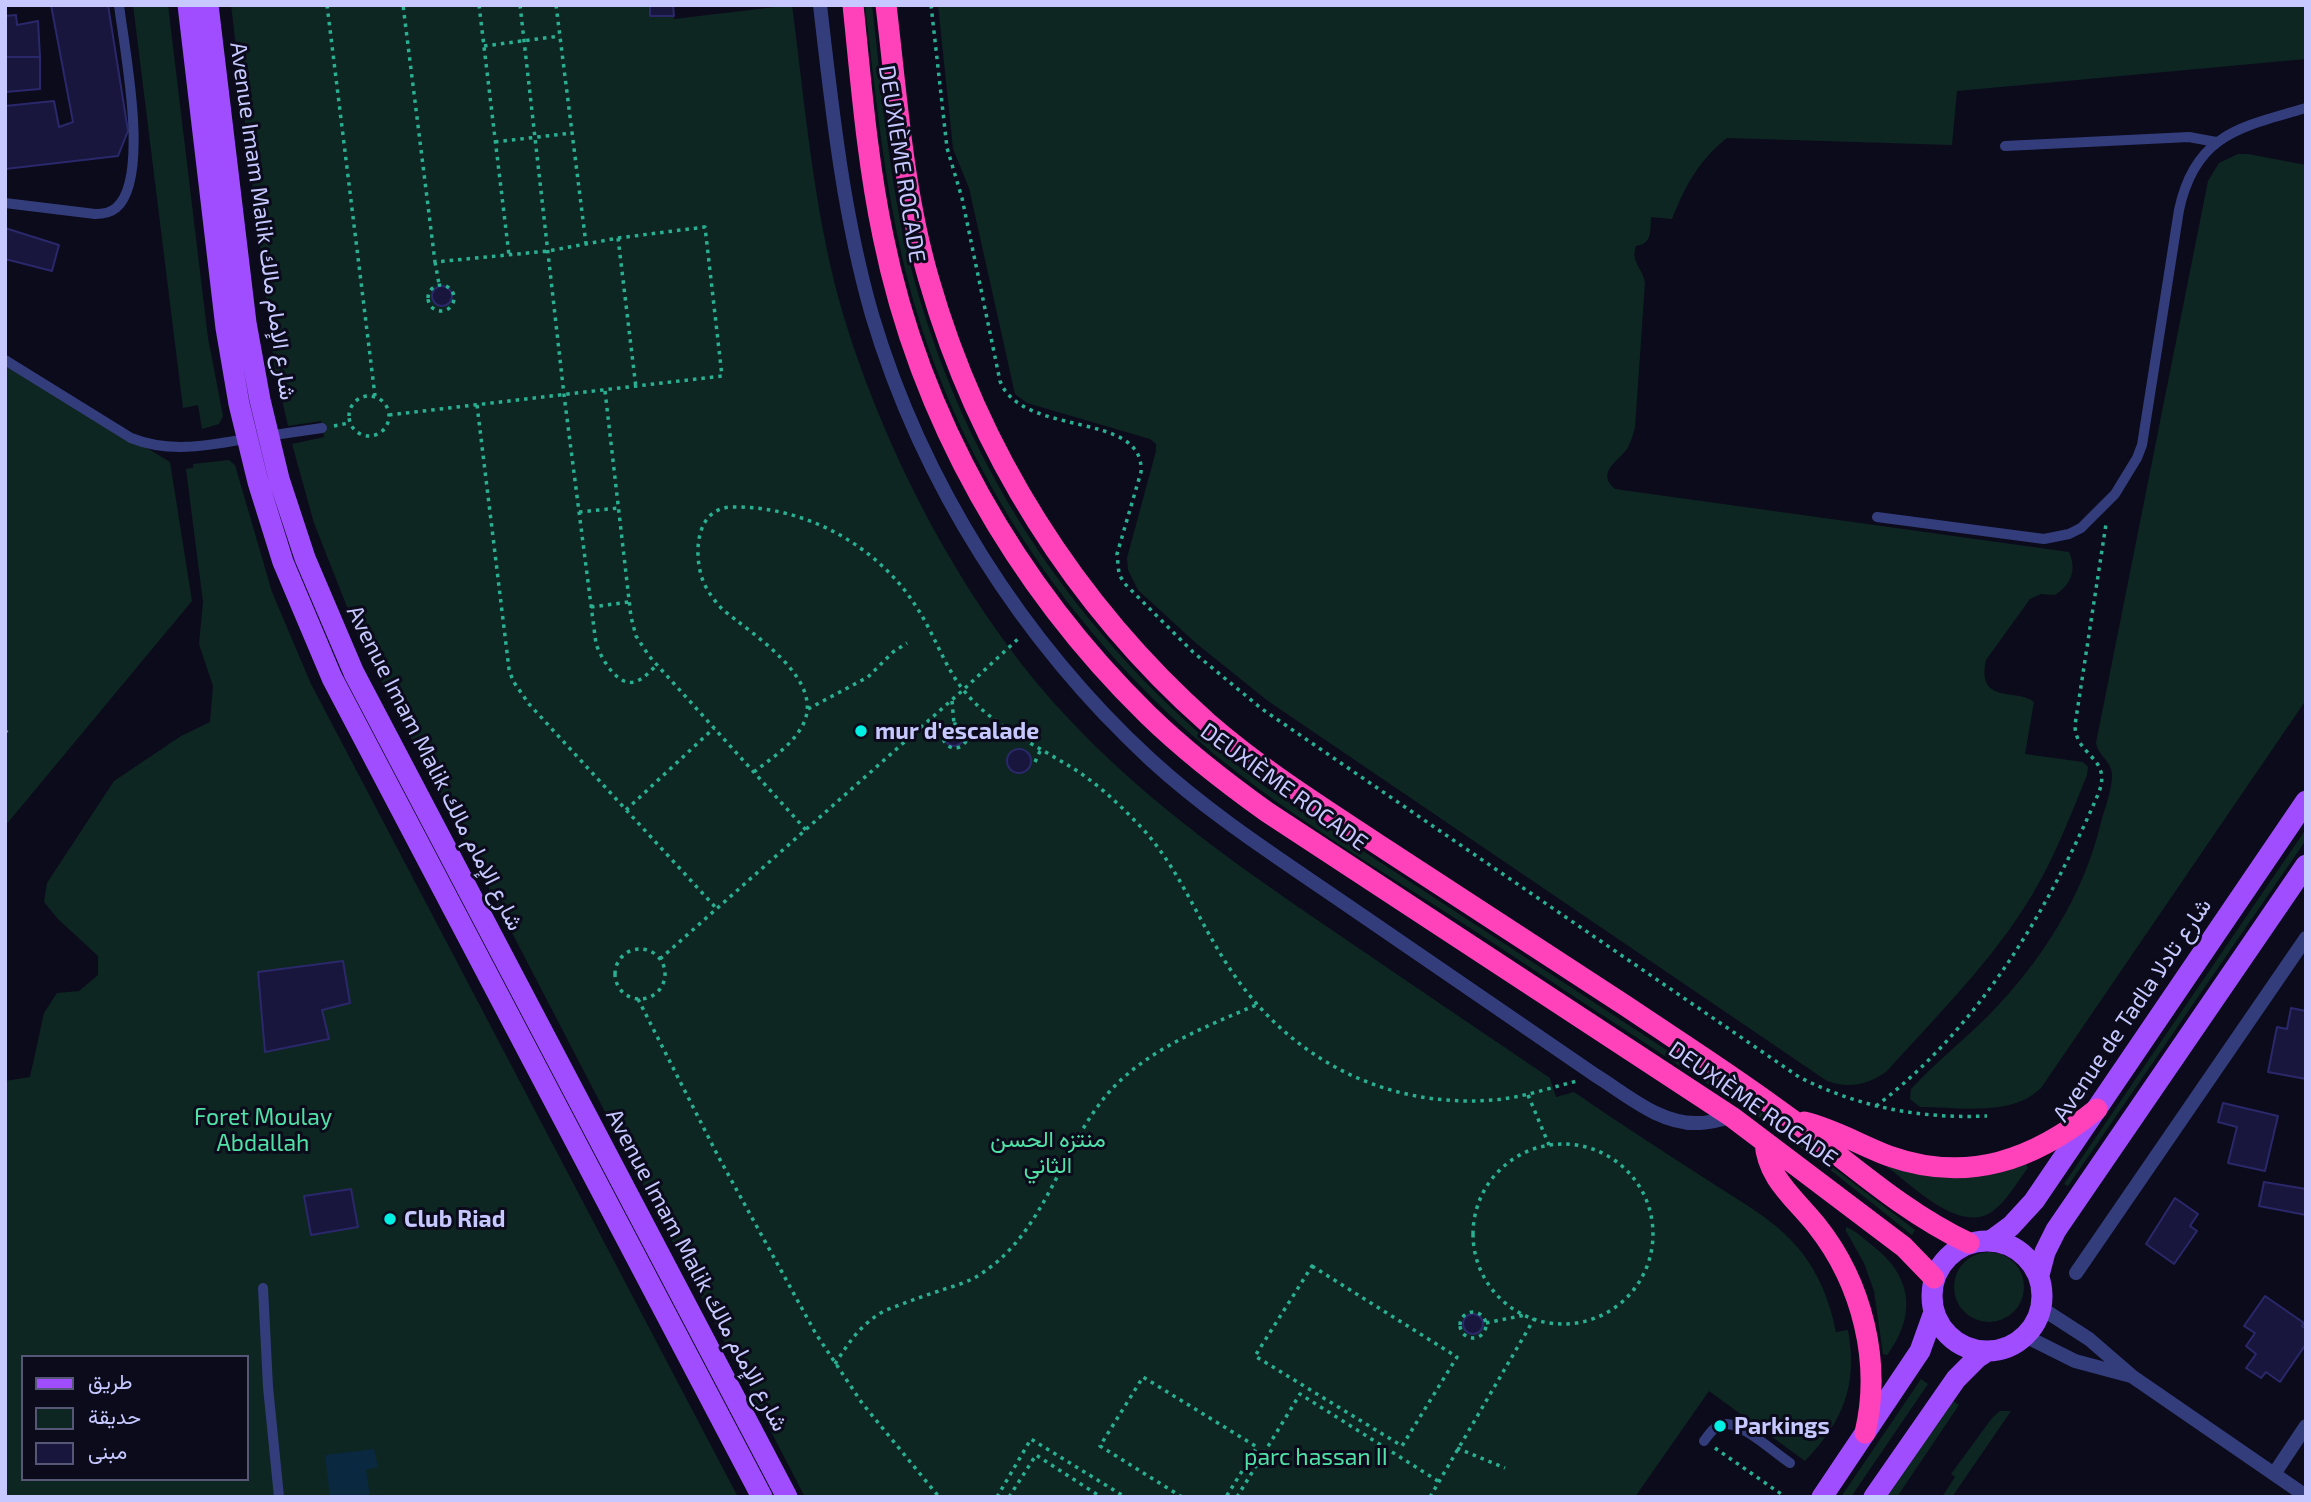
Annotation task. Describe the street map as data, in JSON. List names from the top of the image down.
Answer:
{
  "streets": {
    "highway": ["DEUXIÈME ROCADE"],
    "main road": ["Avenue Imam Malik شارع الإمام مالك", "Avenue de Tadla شارع تادلا"]
  },
  "crossings": [
    ["DEUXIÈME ROCADE", "Avenue de Tadla شارع تادلا"]
  ],
  "parks": ["Foret Moulay Abdallah", "منتزه الحسن الثاني", "parc hassan II"],
  "places": ["mur d'escalade", "Club Riad", "Parkings"],
  "legend": ["طريق", "حديقة", "مبنى"]
}
